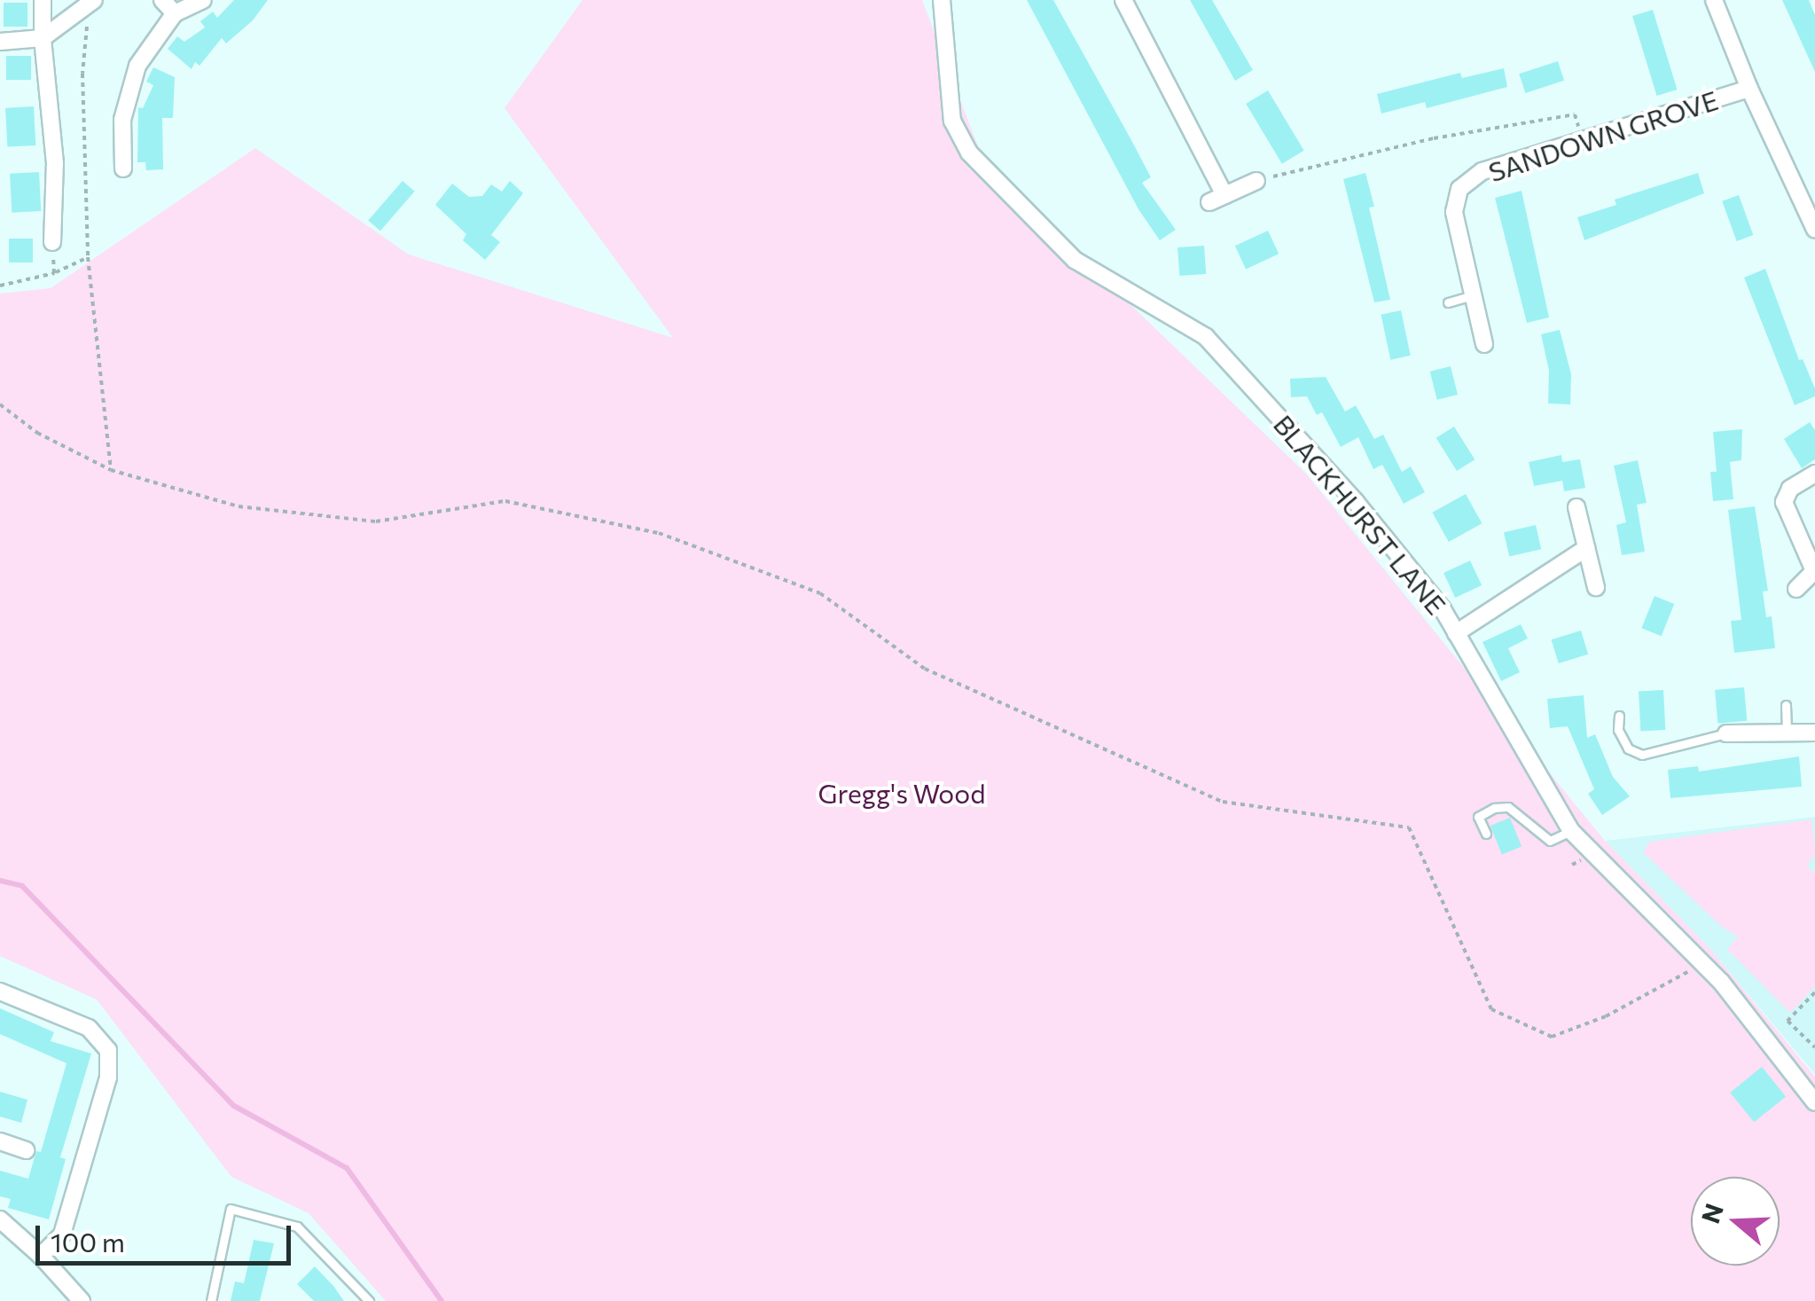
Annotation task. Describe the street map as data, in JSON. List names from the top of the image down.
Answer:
{
  "streets": {
    "street": ["SANDOWN GROVE", "BLACKHURST LANE"]
  },
  "parks": ["Gregg's Wood"],
  "scale_bar": "100 m",
  "north": "left"
}
